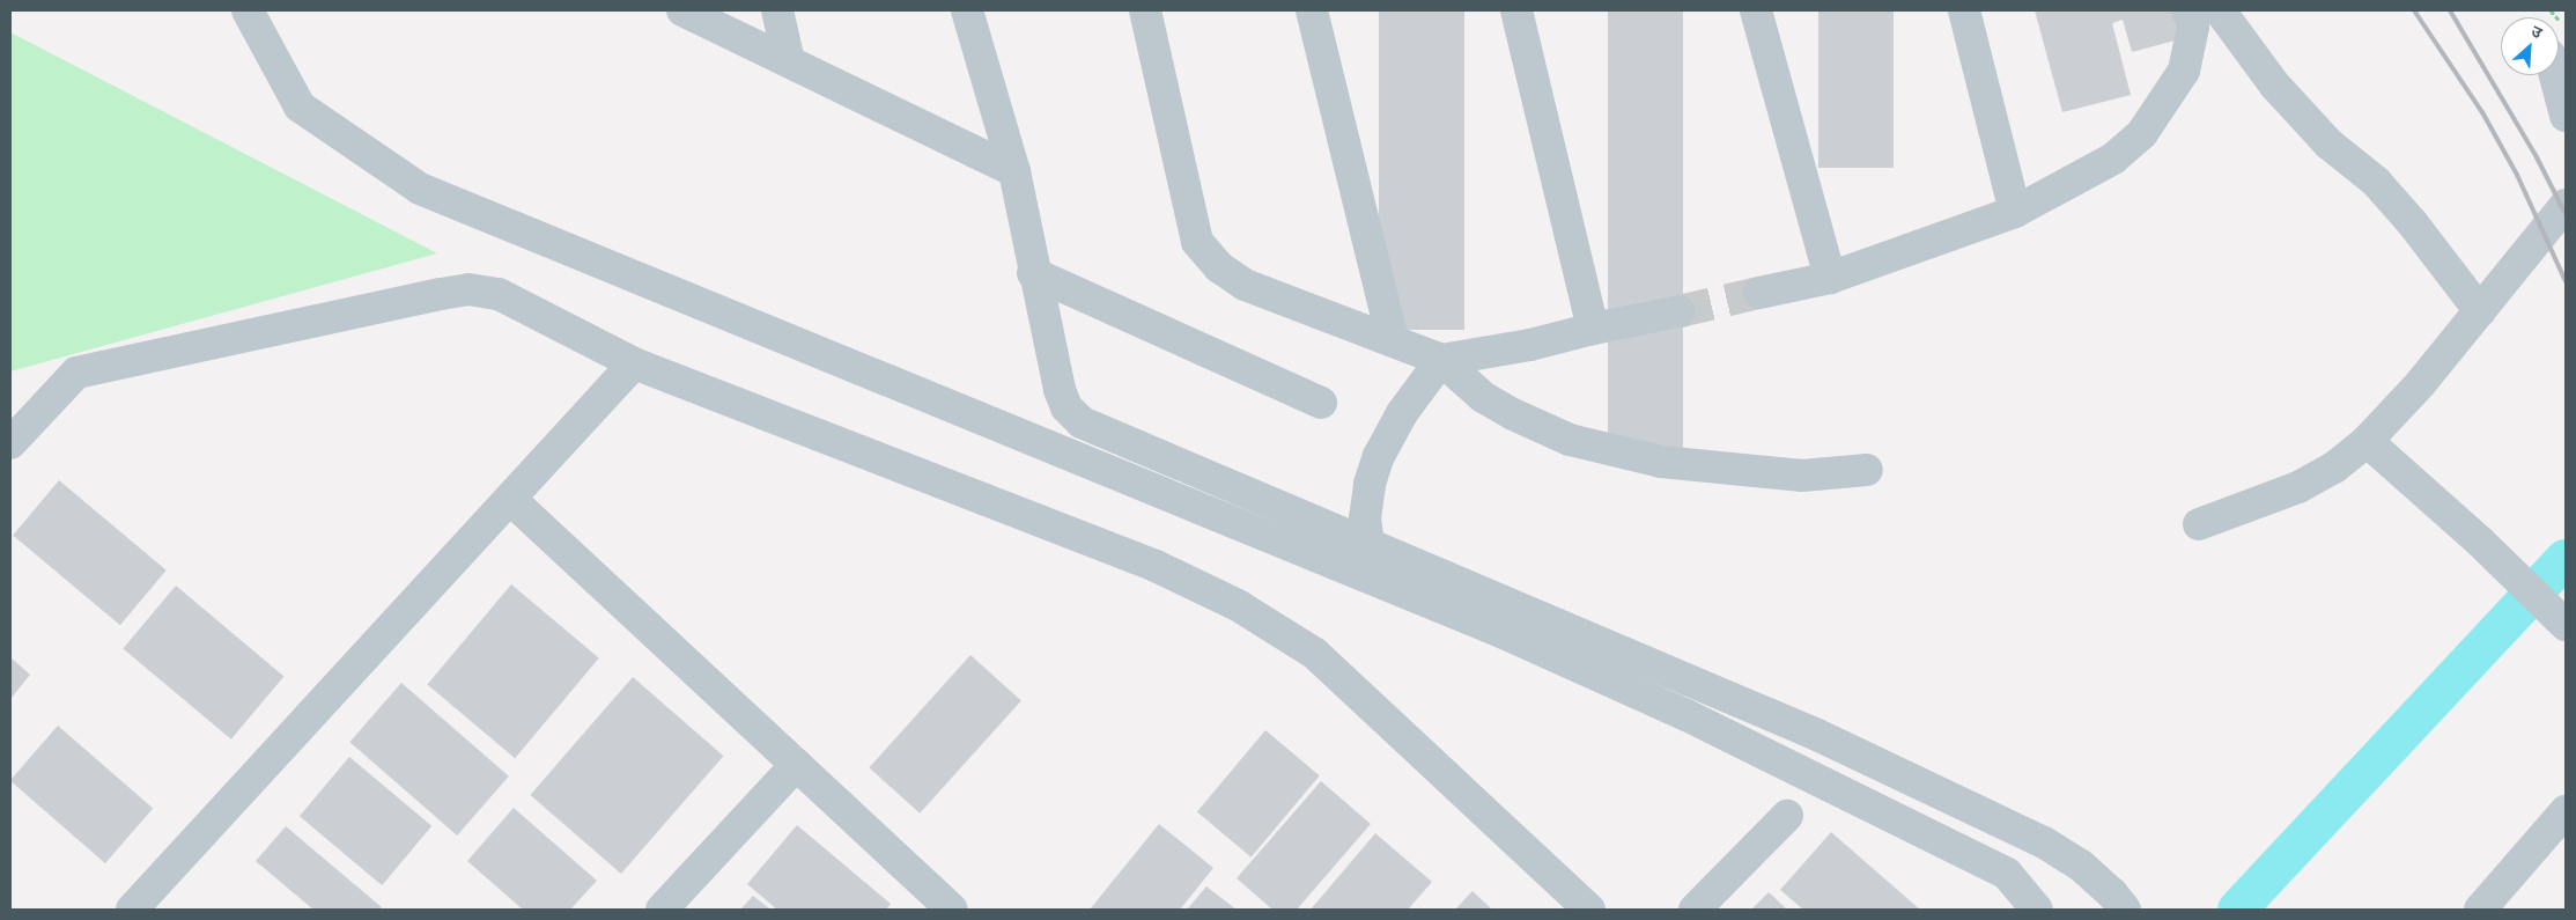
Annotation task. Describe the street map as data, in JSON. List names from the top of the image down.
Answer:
{
  "north": "top right"
}
